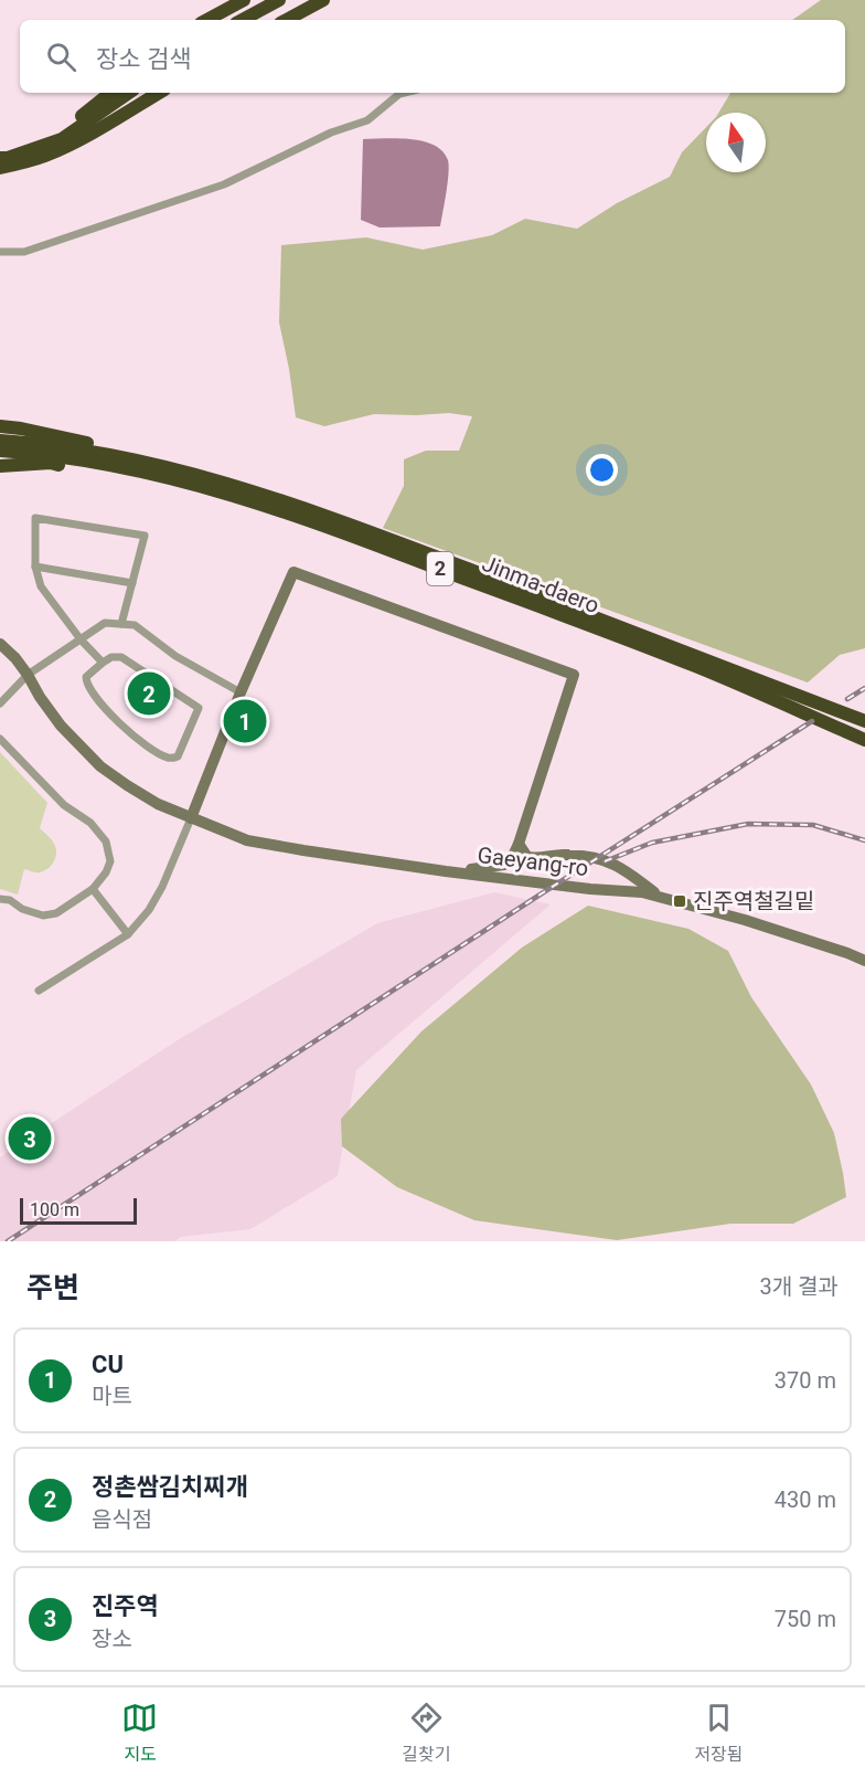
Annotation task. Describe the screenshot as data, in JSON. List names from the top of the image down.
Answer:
{
  "streets": {
    "highway": ["2", "Jinma-daero"],
    "main road": ["Gaeyang-ro"]
  },
  "places": {
    "transit": ["진주역철길밑"]
  },
  "scale_bar": "100 m",
  "north": "top",
  "page": {
    "search": "장소 검색",
    "pins": ["2", "1", "3"],
    "scale": "100 m",
    "heading": ["주변", "3개 결과"],
    "list": [
      {
        "mark": "1",
        "name": "CU",
        "note": "마트",
        "value": "370 m"
      },
      {
        "mark": "2",
        "name": "정촌쌈김치찌개",
        "note": "음식점",
        "value": "430 m"
      },
      {
        "mark": "3",
        "name": "진주역",
        "note": "장소",
        "value": "750 m"
      }
    ],
    "nav": ["지도", "길찾기", "저장됨"]
  }
}
